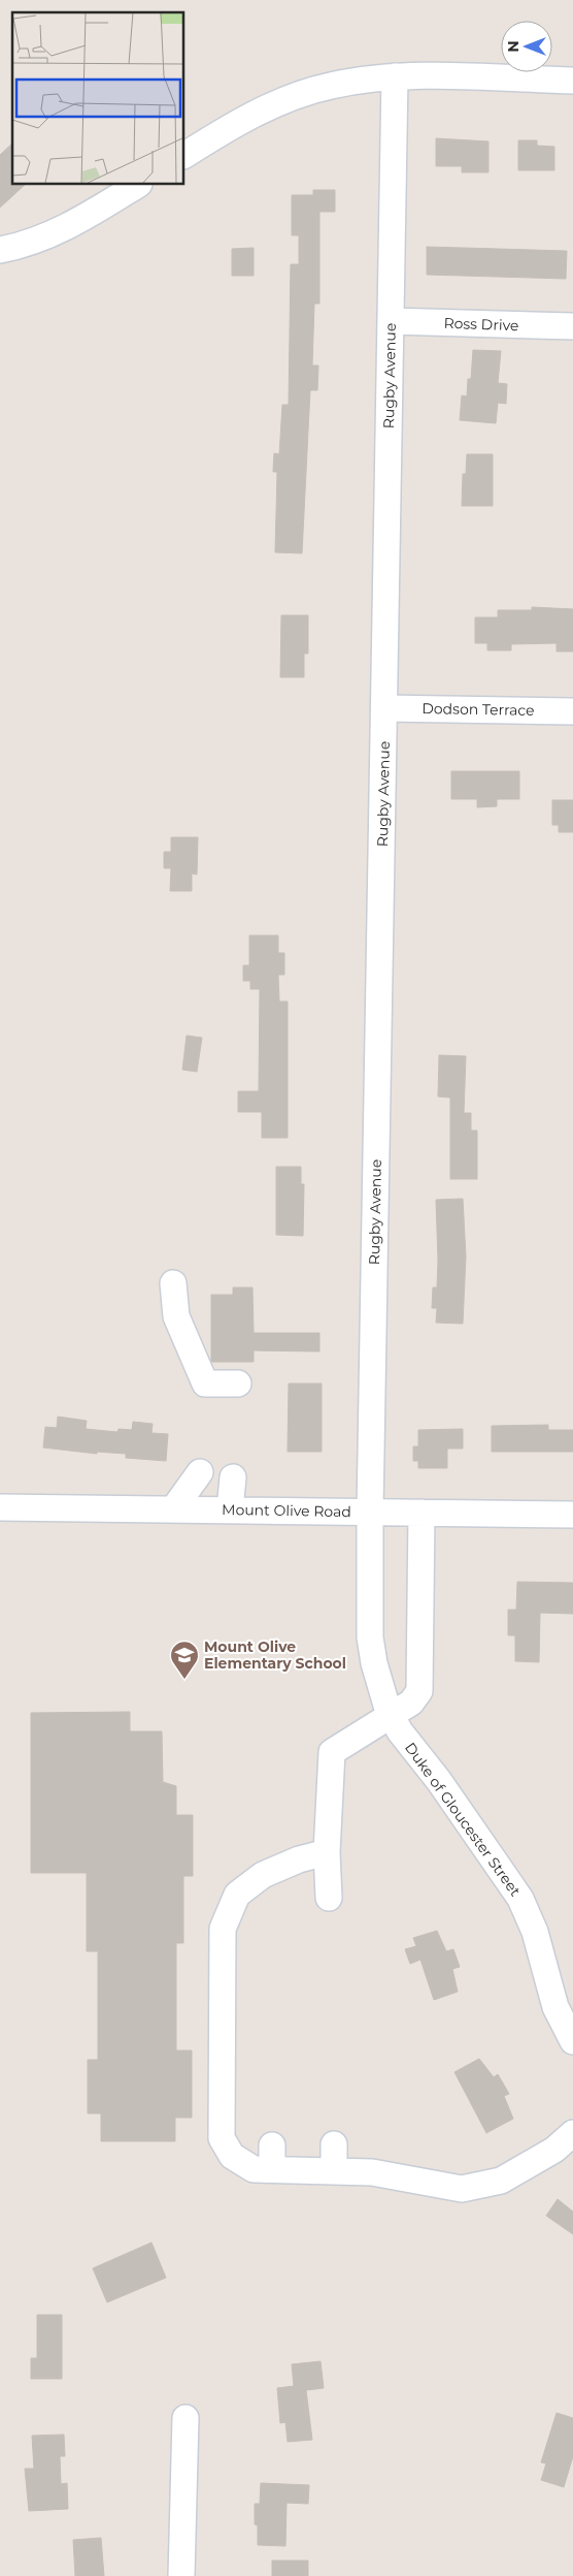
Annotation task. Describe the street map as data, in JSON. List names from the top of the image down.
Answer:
{
  "streets": {
    "street": [
      "Ross Drive",
      "Rugby Avenue",
      "Dodson Terrace",
      "Mount Olive Road",
      "Duke of Gloucester Street"
    ]
  },
  "crossings": [
    ["Ross Drive", "Rugby Avenue"],
    ["Rugby Avenue", "Dodson Terrace"],
    ["Rugby Avenue", "Mount Olive Road"],
    ["Rugby Avenue", "Duke of Gloucester Street"],
    ["Mount Olive Road", "Duke of Gloucester Street"]
  ],
  "places": {
    "school or university": ["Mount Olive Elementary School"]
  },
  "north": "left"
}
